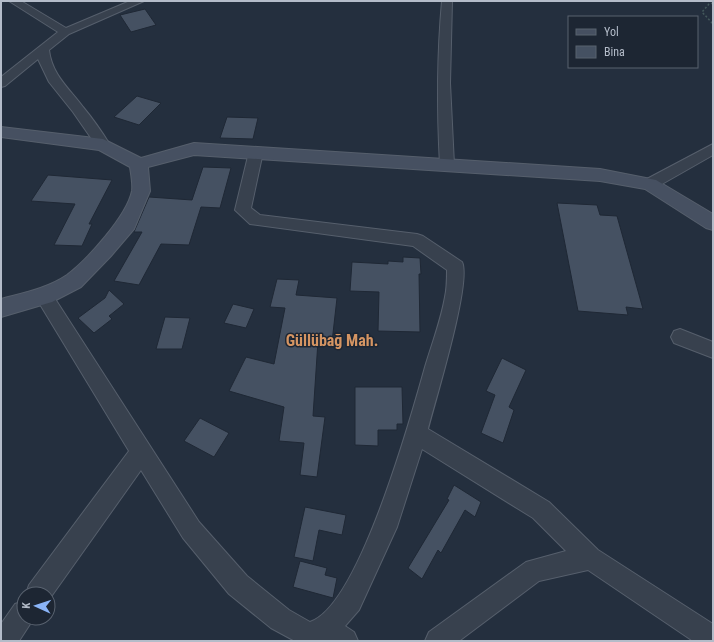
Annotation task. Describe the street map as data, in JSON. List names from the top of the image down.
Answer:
{
  "districts": ["Güllübağ Mah."],
  "legend": ["Yol", "Bina"],
  "north": "left"
}
